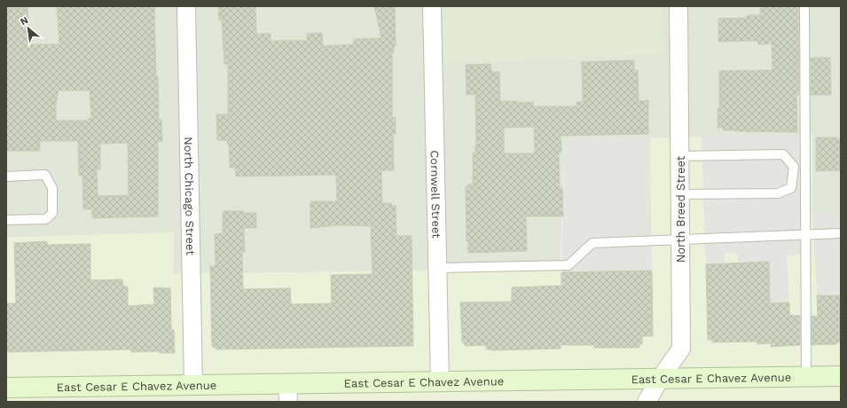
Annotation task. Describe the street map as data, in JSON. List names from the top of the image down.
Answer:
{
  "streets": {
    "main road": ["East Cesar E Chavez Avenue"],
    "street": ["Cornwell Street", "North Chicago Street", "North Breed Street"]
  },
  "crossings": [
    ["Cornwell Street", "East Cesar E Chavez Avenue"],
    ["North Chicago Street", "East Cesar E Chavez Avenue"],
    ["North Breed Street", "East Cesar E Chavez Avenue"]
  ],
  "north": "top left"
}
